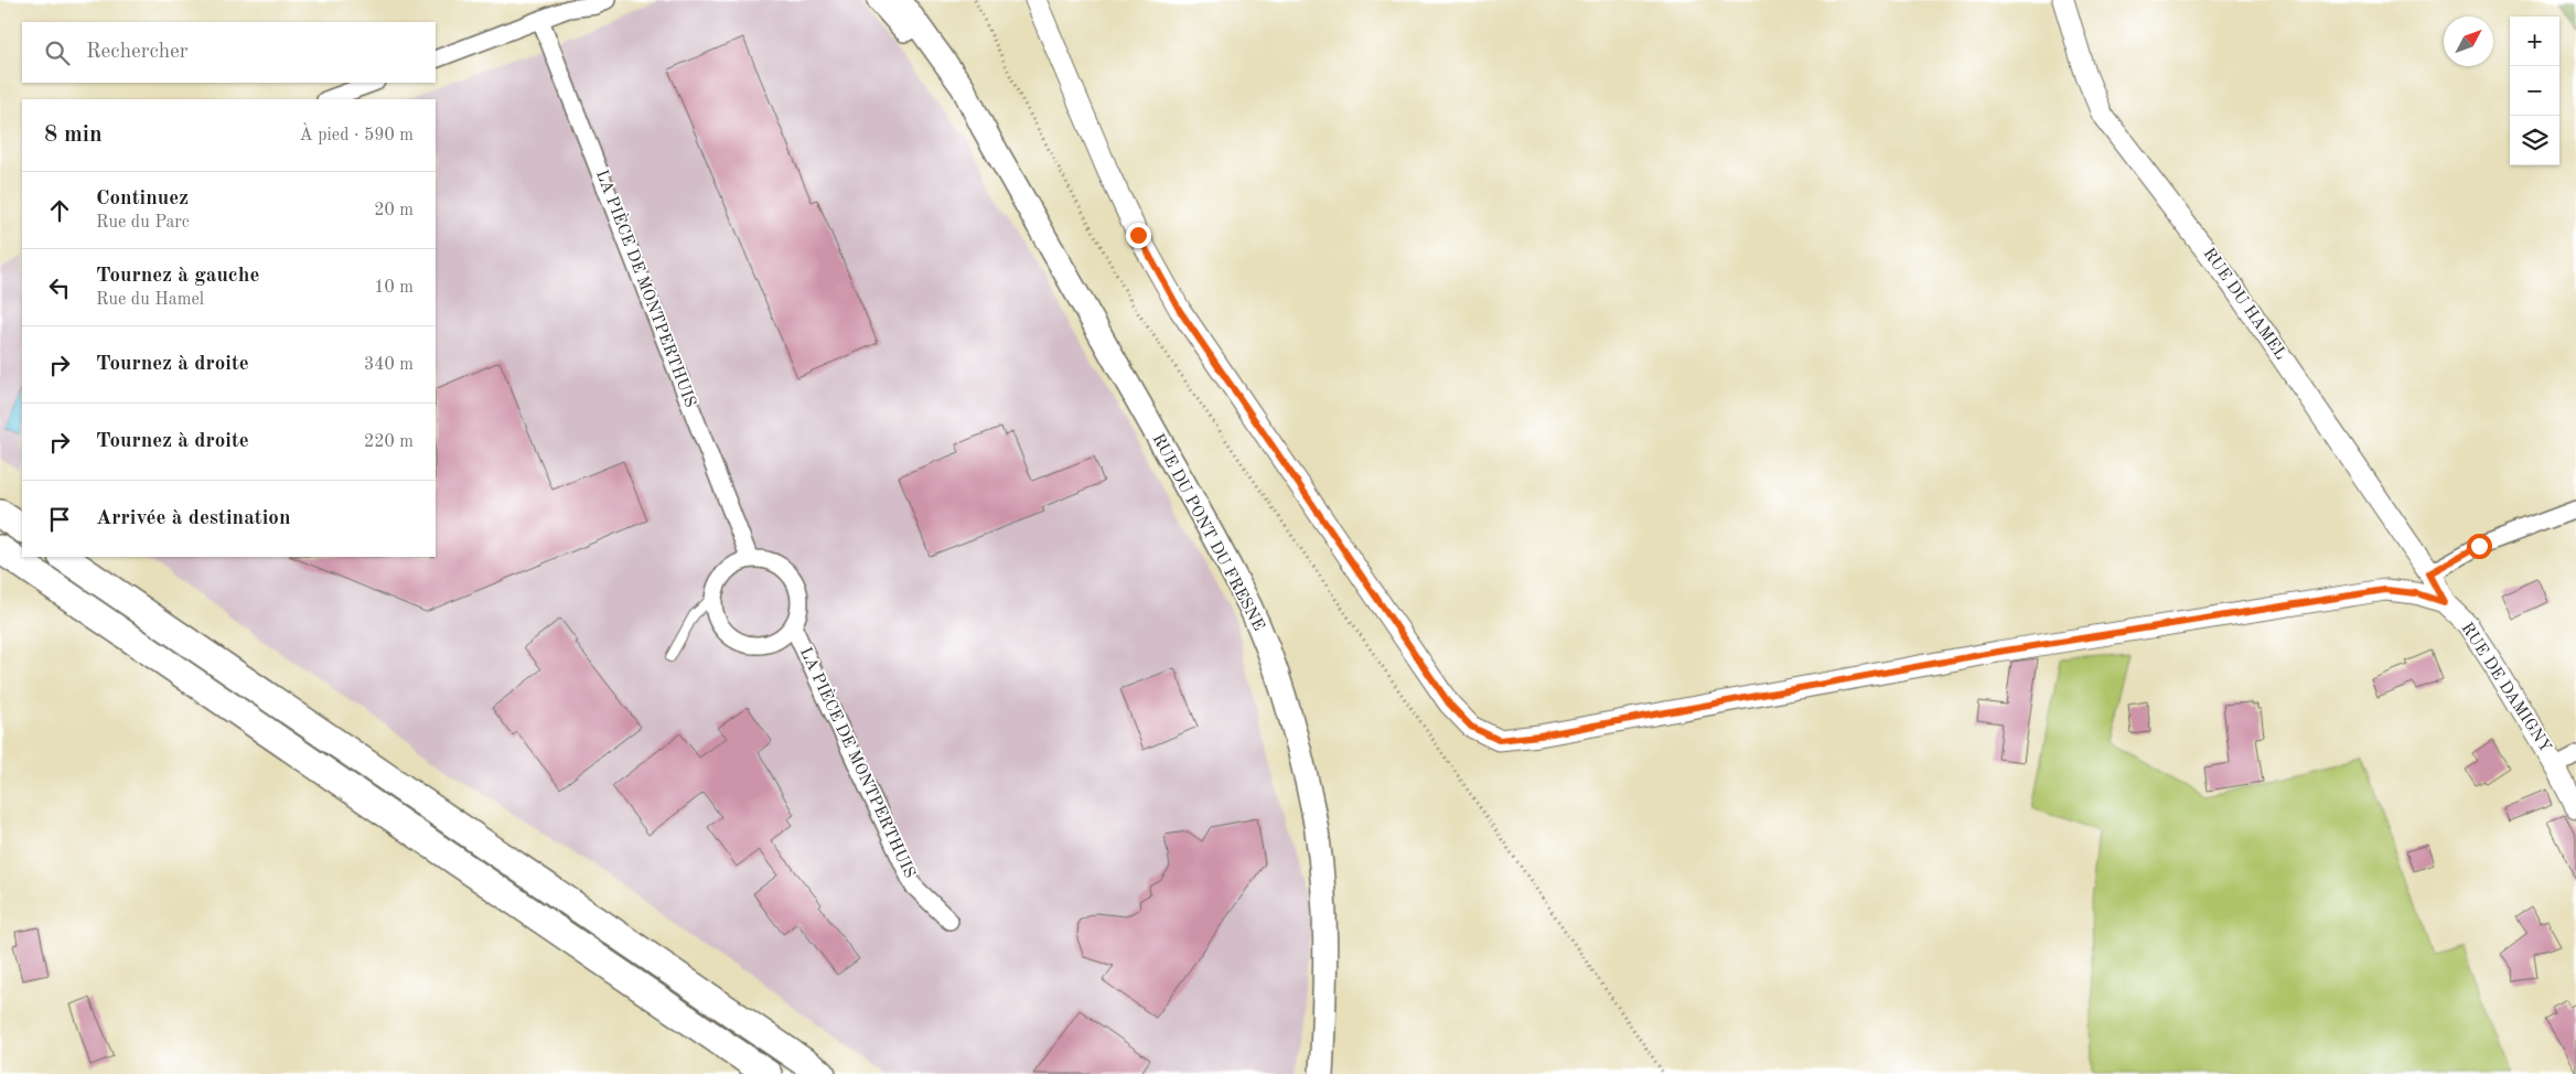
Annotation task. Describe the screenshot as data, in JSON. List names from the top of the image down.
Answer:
{
  "streets": {
    "main road": ["RUE DU PONT DU FRESNE"],
    "street": ["LA PIÈCE DE MONTPERTHUIS", "RUE DU HAMEL", "RUE DE DAMIGNY"]
  },
  "crossings": [
    ["RUE DU HAMEL", "RUE DE DAMIGNY"]
  ],
  "north": "top right",
  "page": {
    "map_buttons": ["+", "−"],
    "search": "Rechercher",
    "heading": ["8 min", "À pied · 590 m"],
    "list": [
      ["Continuez", "Rue du Parc", "20 m"],
      ["Tournez à gauche", "Rue du Hamel", "10 m"],
      ["Tournez à droite", "340 m"],
      ["Tournez à droite", "220 m"],
      "Arrivée à destination"
    ]
  }
}
